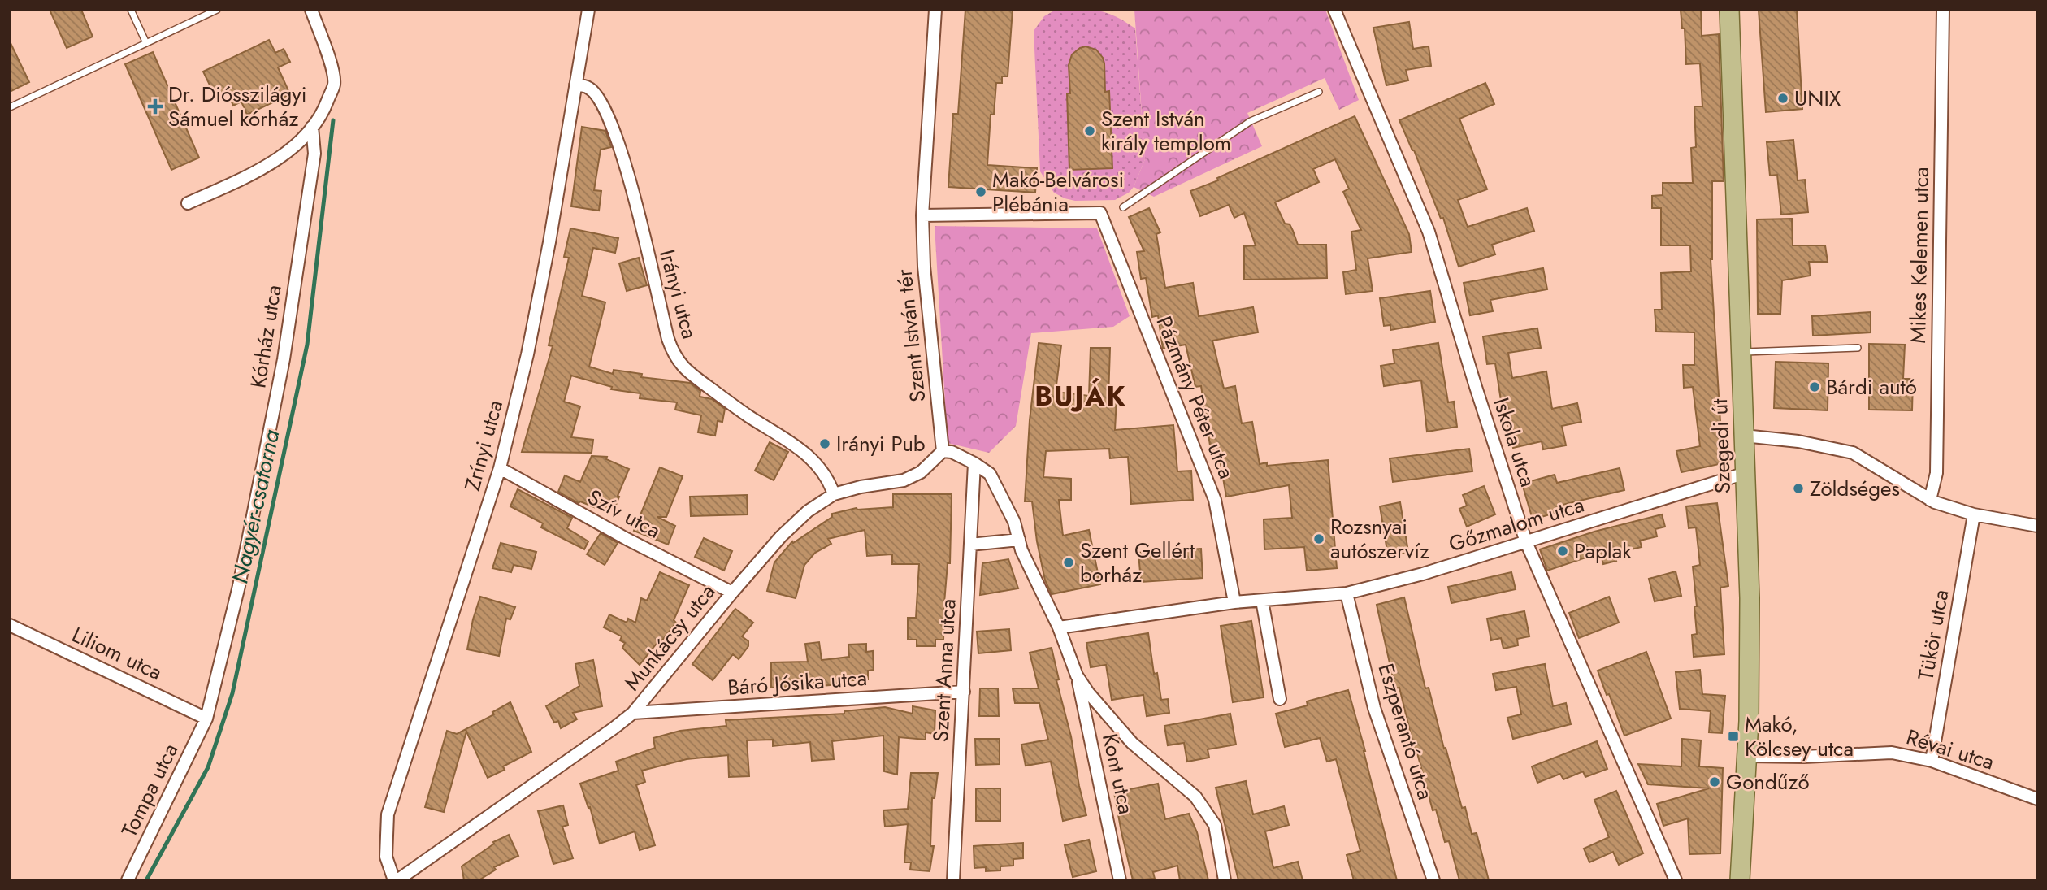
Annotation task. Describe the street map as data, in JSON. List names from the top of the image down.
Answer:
{
  "streets": {
    "main road": ["Szegedi út"],
    "street": [
      "Mikes Kelemen utca",
      "Irányi utca",
      "Szent István tér",
      "Kórház utca",
      "Pázmány Péter utca",
      "Iskola utca",
      "Zrínyi utca",
      "Szív utca",
      "Gőzmalom utca",
      "Tükör utca",
      "Munkácsy utca",
      "Liliom utca",
      "Szent Anna utca",
      "Báró Jósika utca",
      "Eszperantó utca",
      "Révai utca",
      "Kont utca",
      "Tompa utca"
    ]
  },
  "crossings": [
    ["Irányi utca", "Zrínyi utca"],
    ["Irányi utca", "Munkácsy utca"],
    ["Szent István tér", "Pázmány Péter utca"],
    ["Szent István tér", "Munkácsy utca"],
    ["Kórház utca", "Liliom utca"],
    ["Kórház utca", "Tompa utca"],
    ["Pázmány Péter utca", "Gőzmalom utca"],
    ["Iskola utca", "Gőzmalom utca"],
    ["Zrínyi utca", "Szív utca"],
    ["Zrínyi utca", "Munkácsy utca"],
    ["Szegedi út", "Gőzmalom utca"],
    ["Szegedi út", "Révai utca"],
    ["Szív utca", "Munkácsy utca"],
    ["Gőzmalom utca", "Eszperantó utca"],
    ["Tükör utca", "Révai utca"],
    ["Munkácsy utca", "Báró Jósika utca"],
    ["Liliom utca", "Tompa utca"],
    ["Szent Anna utca", "Báró Jósika utca"]
  ],
  "districts": ["BUJÁK"],
  "water": ["Nagyér-csatorna"],
  "places": {
    "other": [
      "UNIX",
      "Szent István király templom",
      "Makó-Belvárosi Plébánia",
      "Bárdi autó",
      "Irányi Pub",
      "Zöldséges",
      "Rozsnyai autószervíz",
      "Paplak",
      "Szent Gellért borház",
      "Gondűző"
    ],
    "health": ["Dr. Diósszilágyi Sámuel kórház"],
    "transit": ["Makó, Kölcsey utca"]
  }
}
